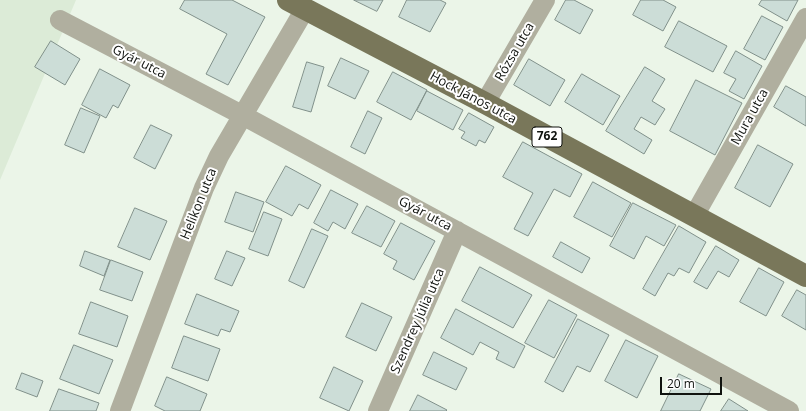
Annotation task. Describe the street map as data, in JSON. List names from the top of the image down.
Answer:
{
  "streets": {
    "main road": ["Hock János utca", "762"],
    "street": [
      "Rózsa utca",
      "Gyár utca",
      "Mura utca",
      "Helikon utca",
      "Szendrey Júlia utca"
    ]
  },
  "crossings": [
    ["Rózsa utca", "Hock János utca"],
    ["Gyár utca", "Helikon utca"],
    ["Gyár utca", "Szendrey Júlia utca"],
    ["Hock János utca", "Mura utca"],
    ["Hock János utca", "Helikon utca"]
  ],
  "scale_bar": "20 m"
}
